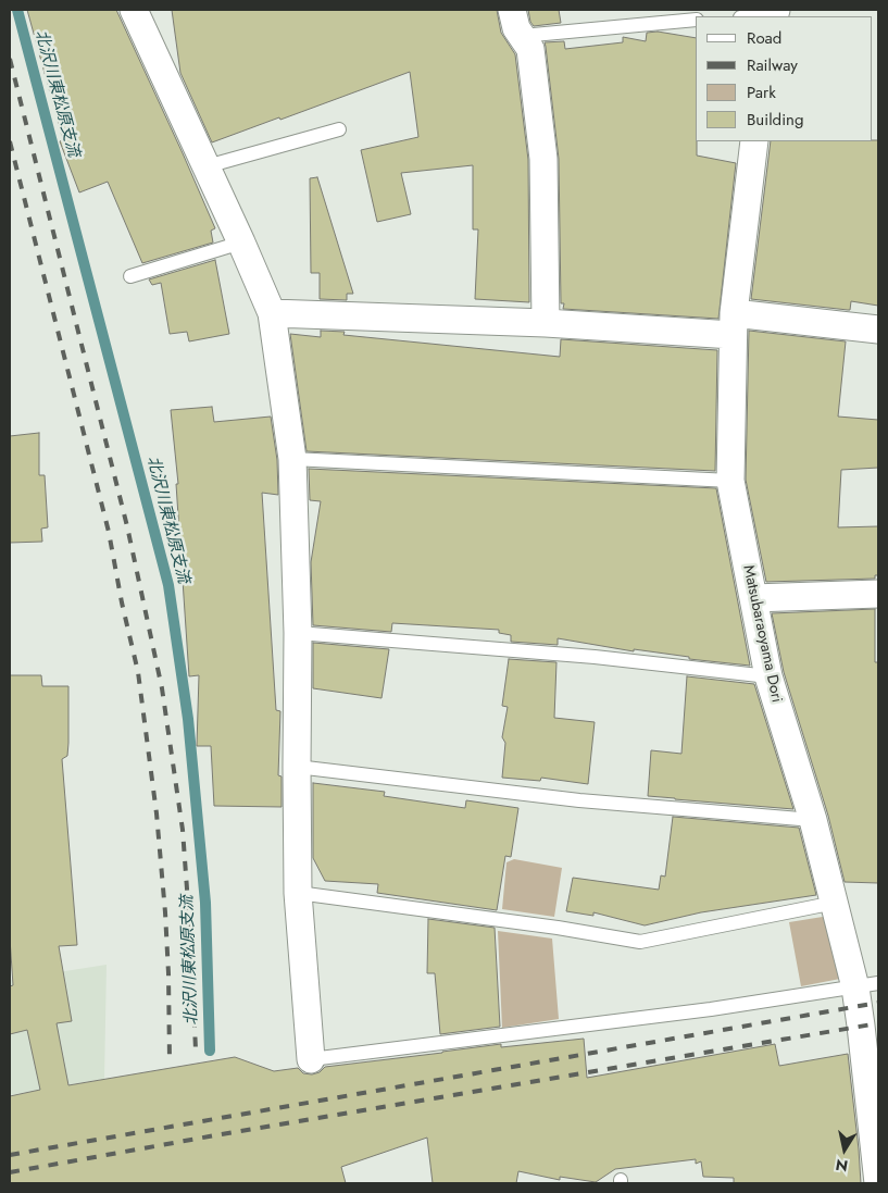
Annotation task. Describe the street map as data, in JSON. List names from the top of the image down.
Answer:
{
  "streets": {
    "street": ["Matsubaraoyama Dori"]
  },
  "water": ["北沢川東松原支流"],
  "legend": [
    "Road",
    "Railway",
    "Park",
    "Building"
  ],
  "north": "bottom"
}
